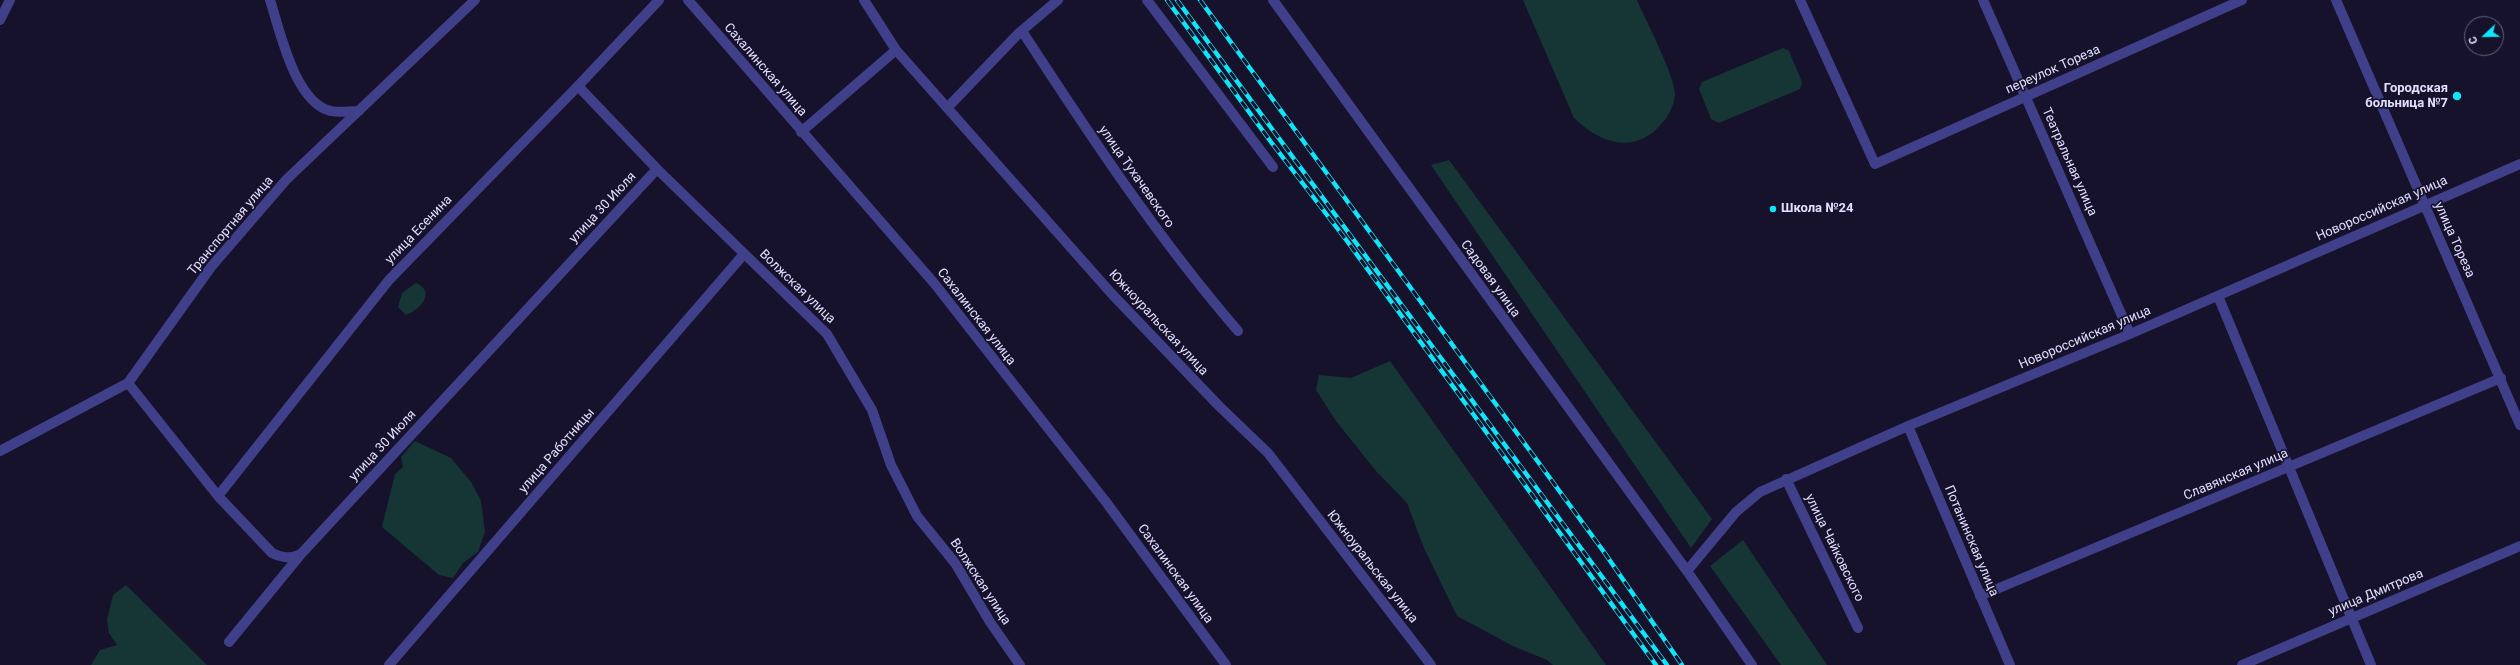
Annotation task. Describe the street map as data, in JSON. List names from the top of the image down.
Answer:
{
  "streets": {
    "street": [
      "Сахалинская улица",
      "переулок Тореза",
      "Театральная улица",
      "улица Тухачевского",
      "улица 30 Июля",
      "Новороссийская улица",
      "Транспортная улица",
      "улица Есенина",
      "улица Тореза",
      "Садовая улица",
      "Волжская улица",
      "Южноуральская улица",
      "улица Работницы",
      "Славянская улица",
      "Потанинская улица",
      "улица Чайковского",
      "улица Дмитрова"
    ]
  },
  "crossings": [
    ["переулок Тореза", "Театральная улица"],
    ["Театральная улица", "Новороссийская улица"],
    ["улица 30 Июля", "Волжская улица"],
    ["Новороссийская улица", "улица Тореза"],
    ["Новороссийская улица", "Садовая улица"],
    ["Новороссийская улица", "Потанинская улица"],
    ["Новороссийская улица", "улица Чайковского"],
    ["улица Есенина", "Волжская улица"],
    ["улица Тореза", "Славянская улица"],
    ["Волжская улица", "улица Работницы"],
    ["Славянская улица", "Потанинская улица"]
  ],
  "places": ["Городская больница №7", "Школа №24"],
  "north": "left"
}
